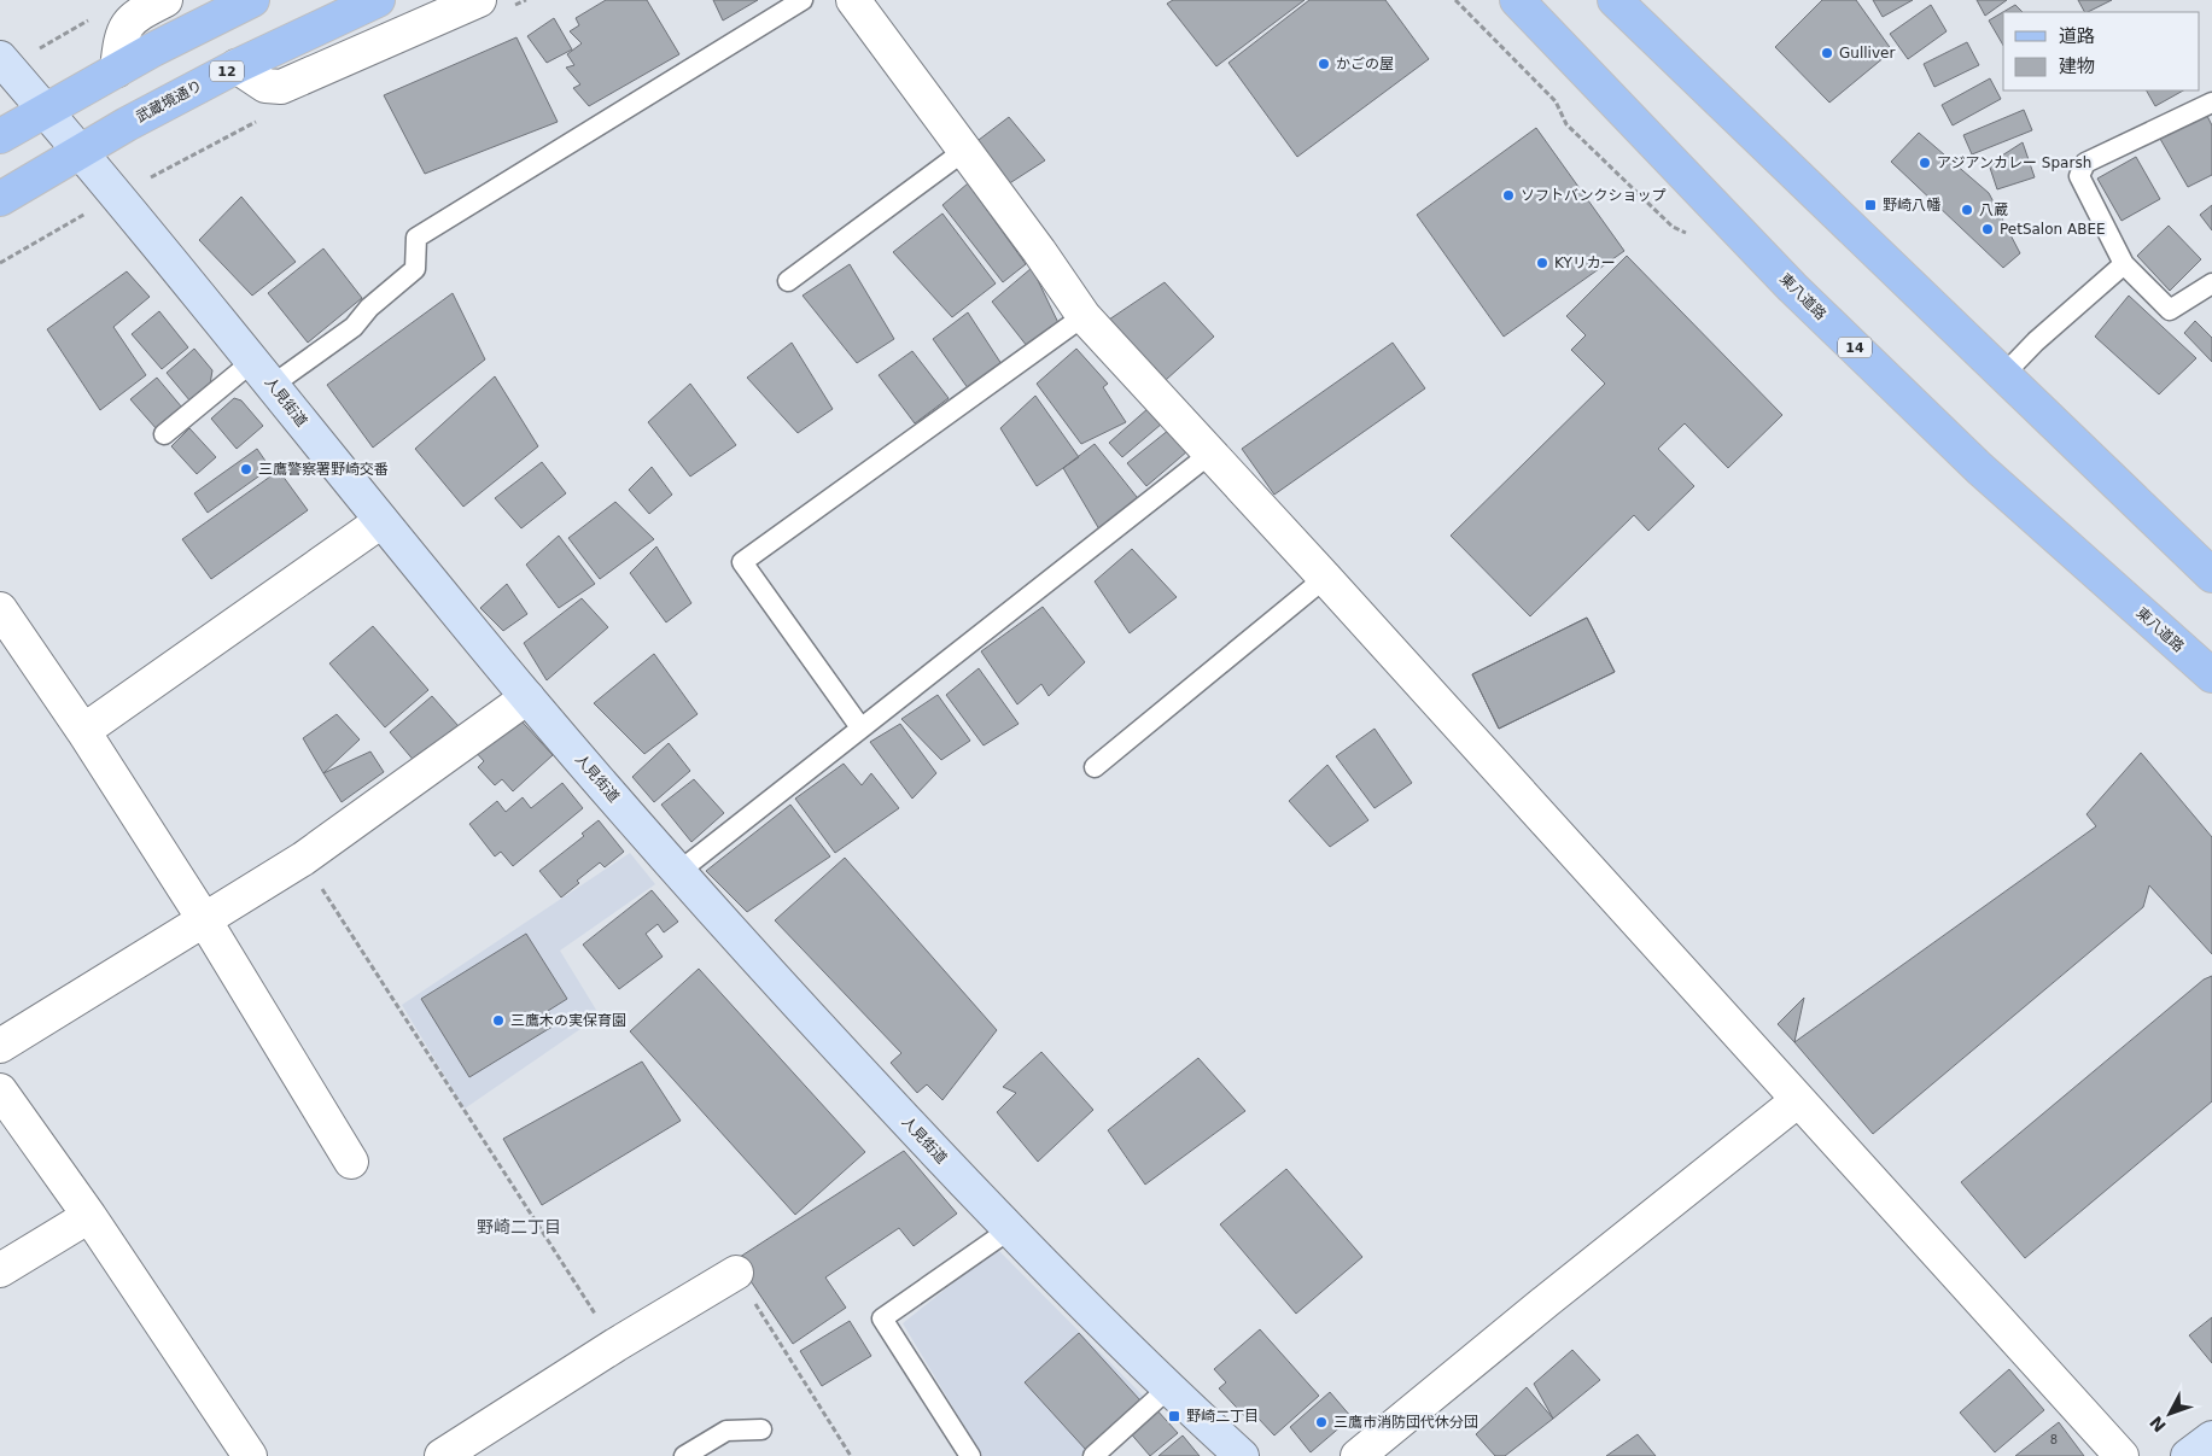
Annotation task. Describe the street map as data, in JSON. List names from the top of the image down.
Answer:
{
  "streets": {
    "main road": [
      "12",
      "武蔵境通り",
      "東八道路",
      "14",
      "人見街道"
    ]
  },
  "crossings": [
    ["武蔵境通り", "人見街道"]
  ],
  "districts": ["野崎二丁目"],
  "places": {
    "other": [
      "Gulliver",
      "かごの屋",
      "アジアンカレー Sparsh",
      "ソフトバンクショップ",
      "八蔵",
      "PetSalon ABEE",
      "KYリカー",
      "三鷹警察署野崎交番",
      "三鷹木の実保育園",
      "三鷹市消防団代休分団"
    ],
    "transit": ["野崎八幡", "野崎二丁目"]
  },
  "house_numbers": ["8"],
  "legend": ["道路", "建物"],
  "north": "bottom left"
}
